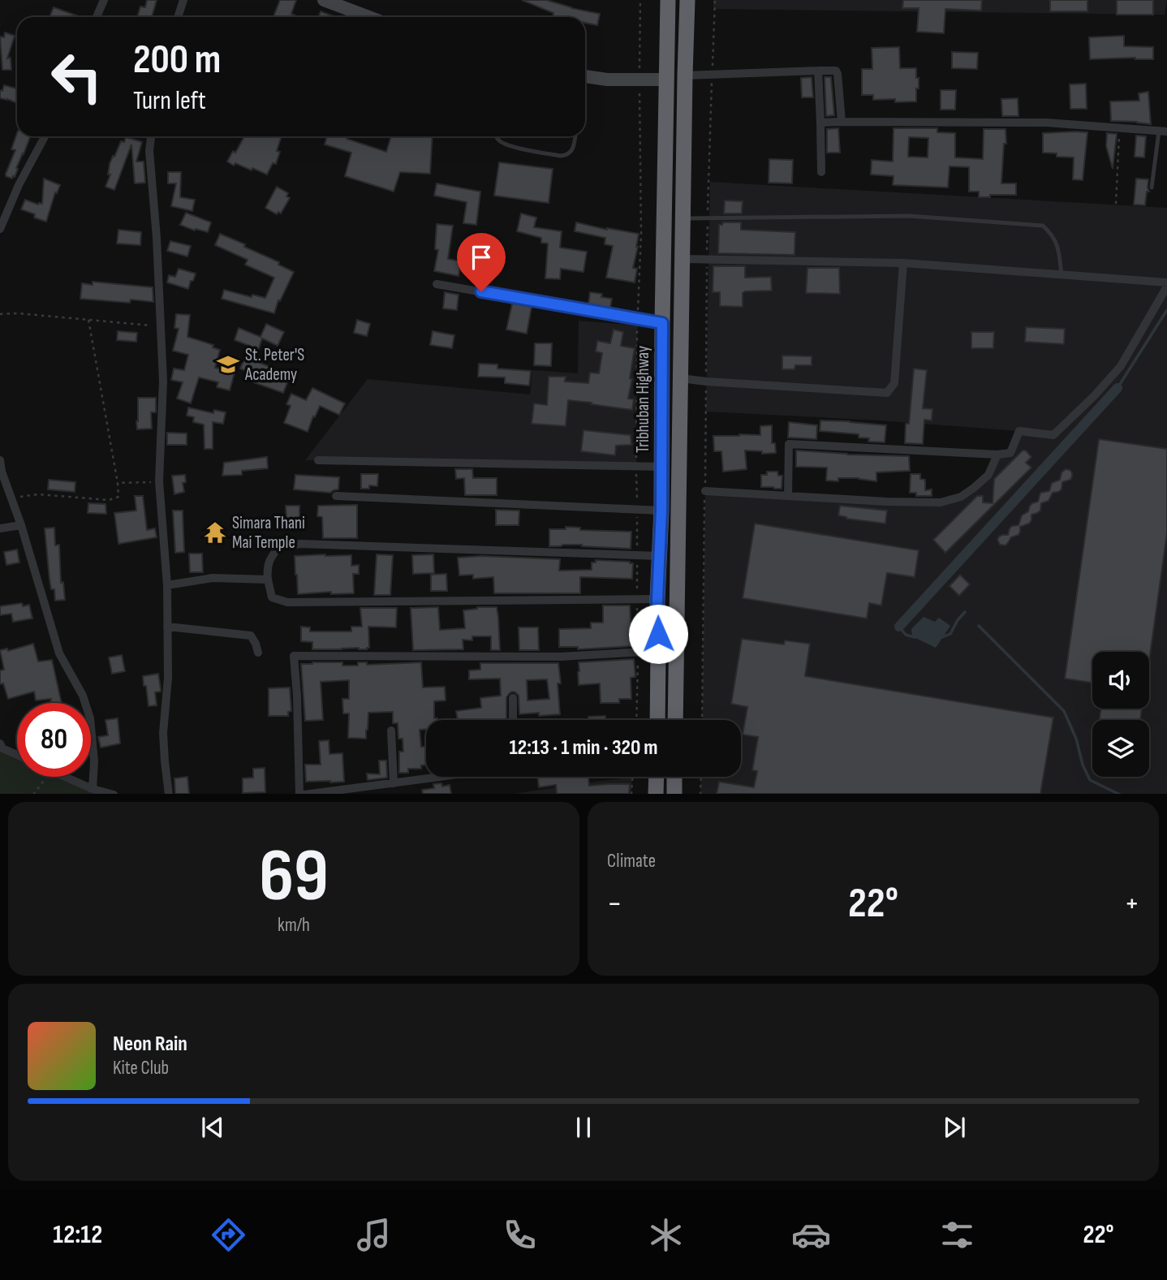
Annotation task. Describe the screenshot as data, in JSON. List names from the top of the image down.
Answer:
{
  "streets": {
    "highway": ["Tribhuban Highway"]
  },
  "places": {
    "school or university": ["St. Peter'S Academy"],
    "temple": ["Simara Thani Mai Temple"]
  },
  "page": {
    "turn": ["200 m", "Turn left"],
    "limit": "80",
    "trip": "12:13 · 1 min · 320 m",
    "tile": [
      ["69", "km/h"],
      "Climate"
    ],
    "heat": ["−", "22°", "+"],
    "song": ["Neon Rain", "Kite Club"],
    "tabs": ["12:12", "22°"]
  }
}
